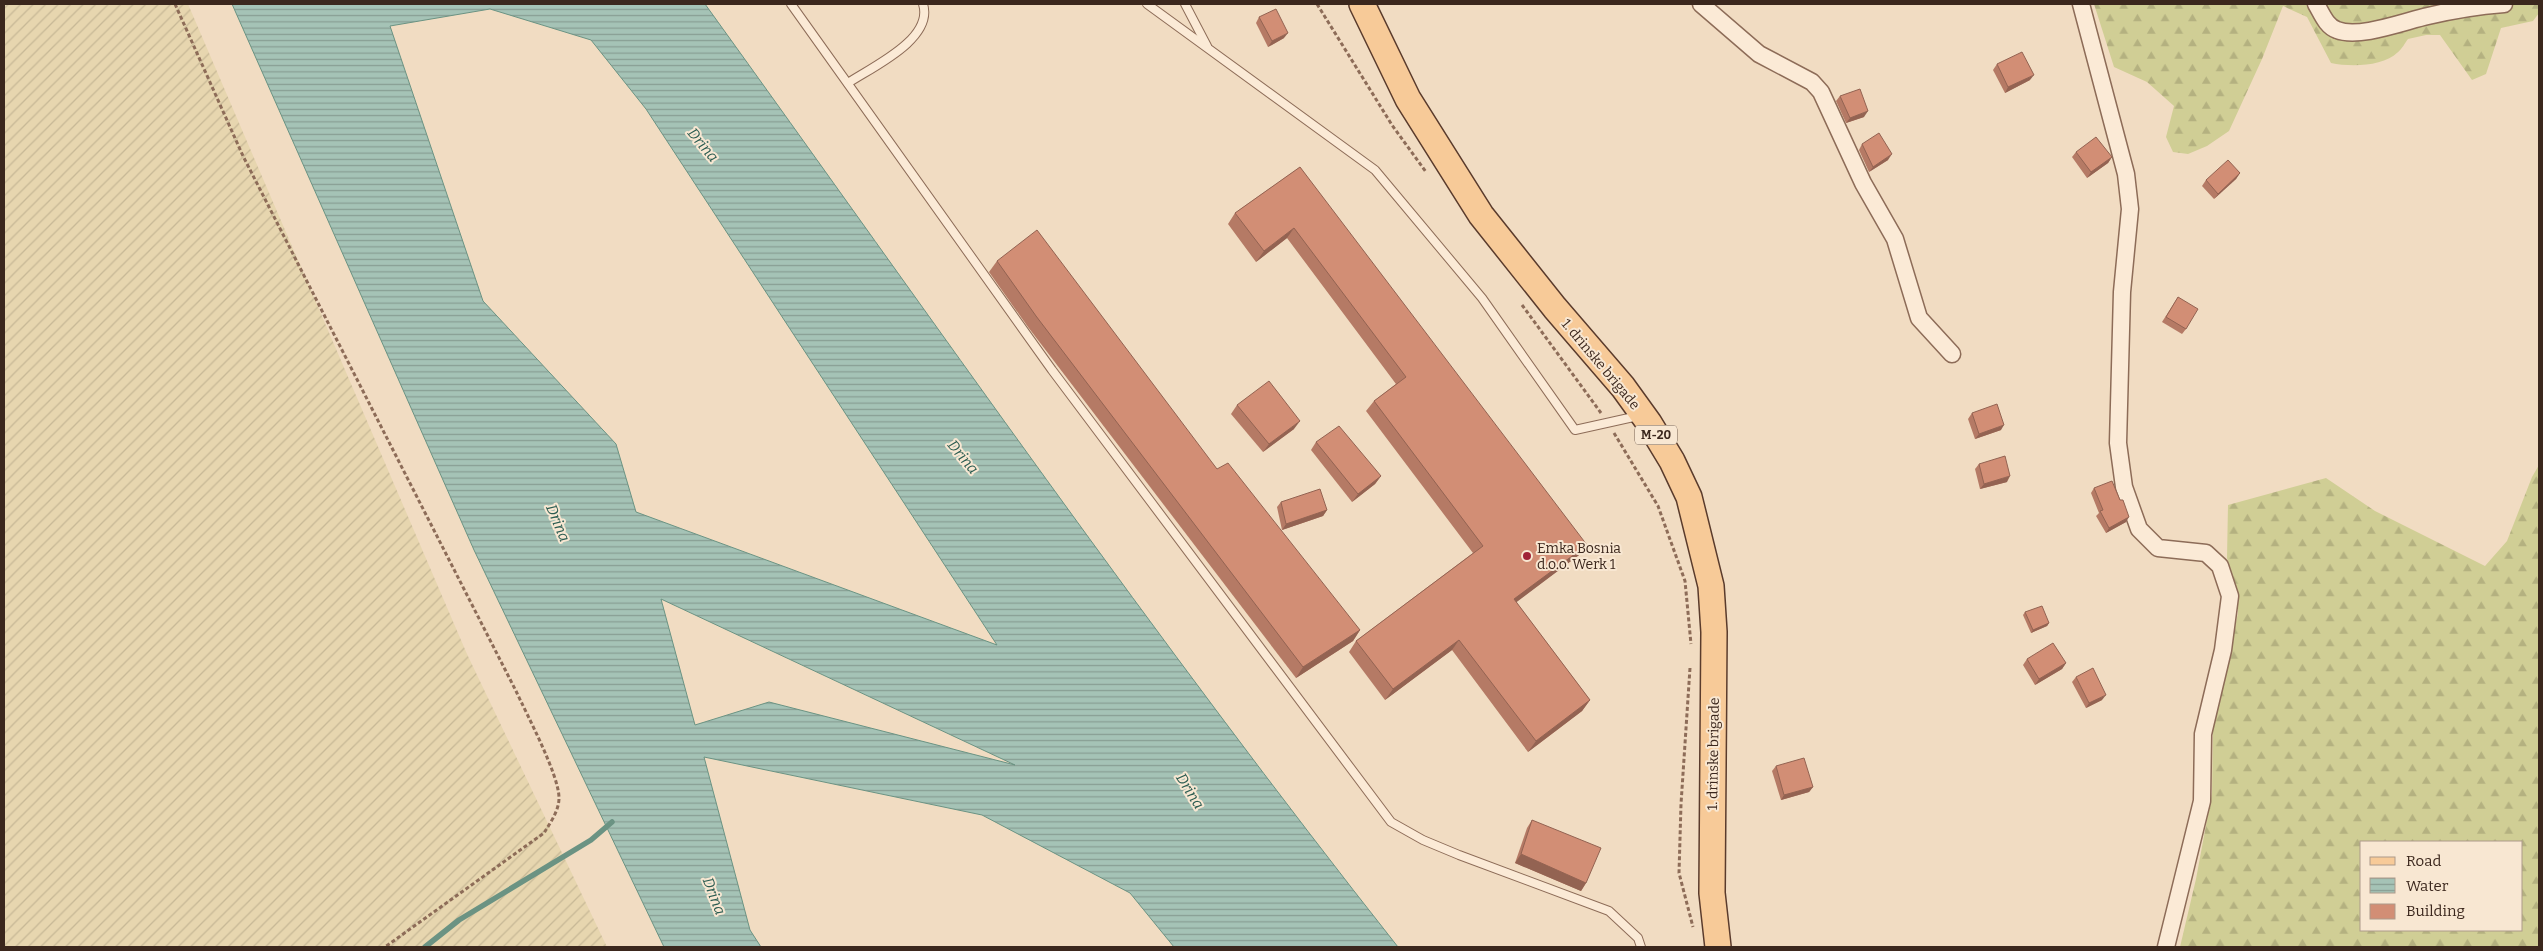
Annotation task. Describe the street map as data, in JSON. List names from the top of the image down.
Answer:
{
  "streets": {
    "main road": ["1. drinske brigade", "M-20"]
  },
  "water": ["Drina"],
  "places": ["Emka Bosnia d.o.o. Werk 1"],
  "legend": ["Road", "Water", "Building"]
}
